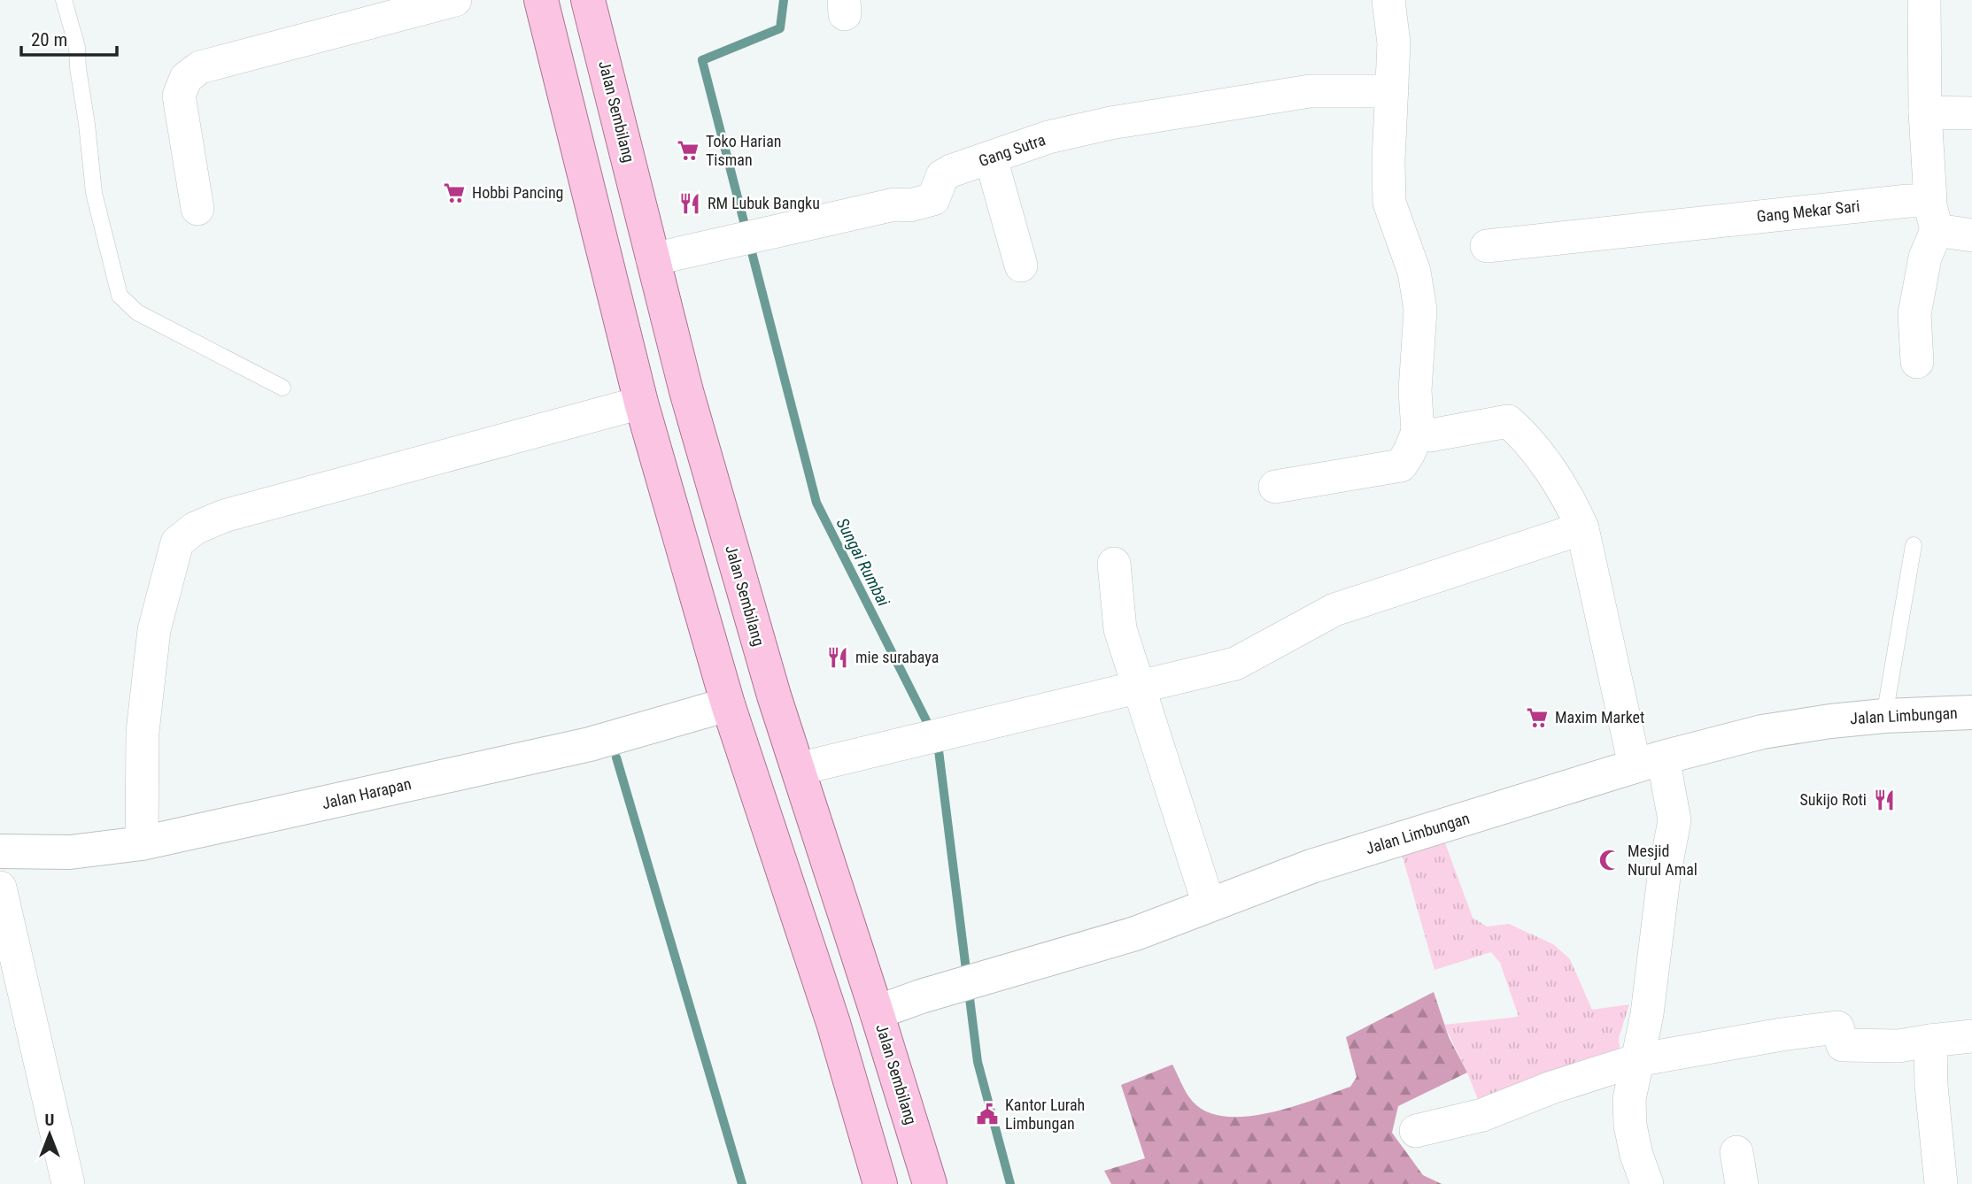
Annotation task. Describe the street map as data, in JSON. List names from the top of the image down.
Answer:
{
  "streets": {
    "main road": ["Jalan Sembilang"],
    "street": [
      "Gang Sutra",
      "Gang Mekar Sari",
      "Jalan Limbungan",
      "Jalan Harapan"
    ]
  },
  "crossings": [
    ["Jalan Sembilang", "Gang Sutra"],
    ["Jalan Sembilang", "Jalan Limbungan"]
  ],
  "water": ["Sungai Rumbai"],
  "places": {
    "supermarket": ["Toko Harian Tisman", "Hobbi Pancing", "Maxim Market"],
    "restaurant": ["RM Lubuk Bangku", "mie surabaya", "Sukijo Roti"],
    "mosque": ["Mesjid Nurul Amal"],
    "public building": ["Kantor Lurah Limbungan"]
  },
  "scale_bar": "20 m",
  "north": "top"
}
